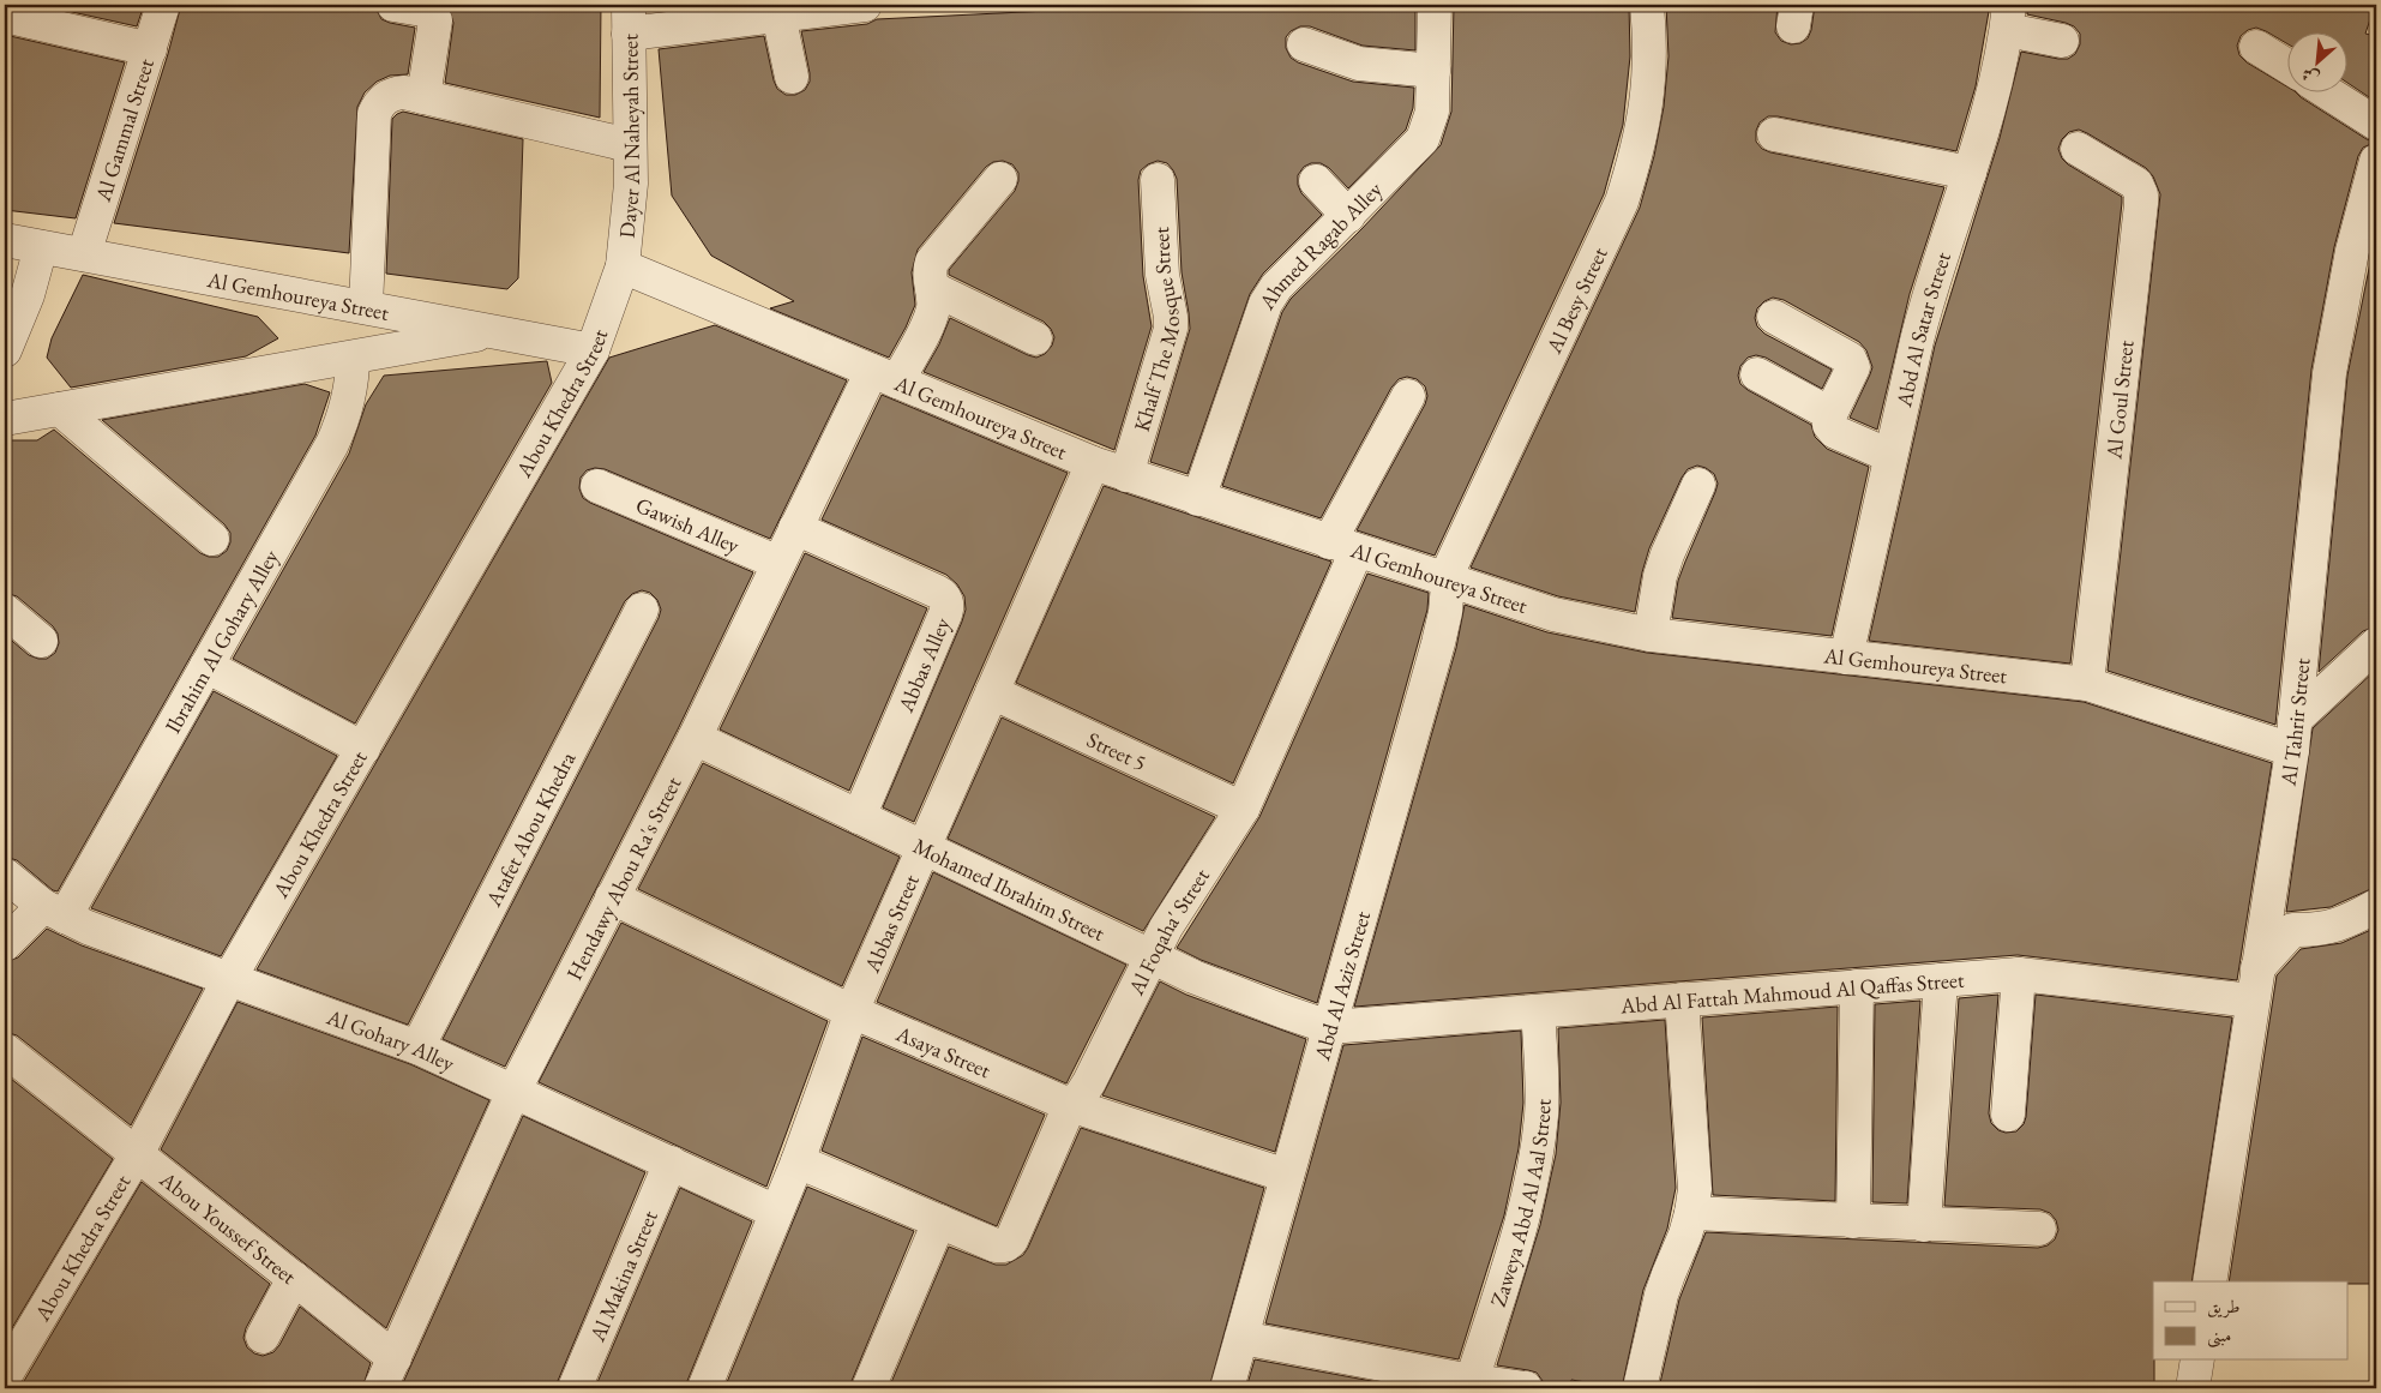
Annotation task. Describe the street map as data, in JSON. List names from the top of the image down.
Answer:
{
  "streets": {
    "street": [
      "Al Gammal Street",
      "Dayer Al Naheyah Street",
      "Ahmed Ragab Alley",
      "Al Gemhoureya Street",
      "Al Besy Street",
      "Khalf The Mosque Street",
      "Abd Al Satar Street",
      "Al Goul Street",
      "Abou Khedra Street",
      "Gawish Alley",
      "Ibrahim Al Gohary Alley",
      "Abbas Alley",
      "Al Tahrir Street",
      "Street 5",
      "Atafet Abou Khedra",
      "Hendawy Abou Ra's Street",
      "Mohamed Ibrahim Street",
      "Abbas Street",
      "Al Foqaha' Street",
      "Abd Al Aziz Street",
      "Abd Al Fattah Mahmoud Al Qaffas Street",
      "Al Gohary Alley",
      "Asaya Street",
      "Zaweya Abd Al Aal Street",
      "Abou Youssef Street",
      "Al Makina Street"
    ]
  },
  "crossings": [
    ["Al Gammal Street", "Al Gemhoureya Street"],
    ["Dayer Al Naheyah Street", "Al Gemhoureya Street"],
    ["Dayer Al Naheyah Street", "Abou Khedra Street"],
    ["Ahmed Ragab Alley", "Al Gemhoureya Street"],
    ["Al Gemhoureya Street", "Al Besy Street"],
    ["Al Gemhoureya Street", "Khalf The Mosque Street"],
    ["Al Gemhoureya Street", "Abd Al Satar Street"],
    ["Al Gemhoureya Street", "Al Goul Street"],
    ["Al Gemhoureya Street", "Abou Khedra Street"],
    ["Al Gemhoureya Street", "Al Tahrir Street"],
    ["Al Gemhoureya Street", "Hendawy Abou Ra's Street"],
    ["Al Gemhoureya Street", "Abbas Street"],
    ["Al Gemhoureya Street", "Al Foqaha' Street"],
    ["Al Gemhoureya Street", "Abd Al Aziz Street"],
    ["Al Besy Street", "Abd Al Aziz Street"],
    ["Abou Khedra Street", "Al Gohary Alley"],
    ["Abou Khedra Street", "Abou Youssef Street"],
    ["Gawish Alley", "Hendawy Abou Ra's Street"],
    ["Ibrahim Al Gohary Alley", "Al Gohary Alley"],
    ["Abbas Alley", "Hendawy Abou Ra's Street"],
    ["Abbas Alley", "Mohamed Ibrahim Street"],
    ["Al Tahrir Street", "Abd Al Fattah Mahmoud Al Qaffas Street"],
    ["Street 5", "Abbas Street"],
    ["Street 5", "Al Foqaha' Street"],
    ["Atafet Abou Khedra", "Al Gohary Alley"],
    ["Hendawy Abou Ra's Street", "Mohamed Ibrahim Street"],
    ["Hendawy Abou Ra's Street", "Al Gohary Alley"],
    ["Hendawy Abou Ra's Street", "Asaya Street"],
    ["Hendawy Abou Ra's Street", "Abou Youssef Street"],
    ["Mohamed Ibrahim Street", "Abbas Street"],
    ["Mohamed Ibrahim Street", "Al Foqaha' Street"],
    ["Mohamed Ibrahim Street", "Abd Al Aziz Street"],
    ["Mohamed Ibrahim Street", "Abd Al Fattah Mahmoud Al Qaffas Street"],
    ["Abbas Street", "Al Foqaha' Street"],
    ["Abbas Street", "Al Gohary Alley"],
    ["Abbas Street", "Asaya Street"],
    ["Al Foqaha' Street", "Asaya Street"],
    ["Abd Al Aziz Street", "Abd Al Fattah Mahmoud Al Qaffas Street"],
    ["Abd Al Aziz Street", "Asaya Street"],
    ["Abd Al Fattah Mahmoud Al Qaffas Street", "Zaweya Abd Al Aal Street"],
    ["Al Gohary Alley", "Al Makina Street"]
  ],
  "legend": ["طريق", "مبنى"],
  "north": "bottom left"
}
